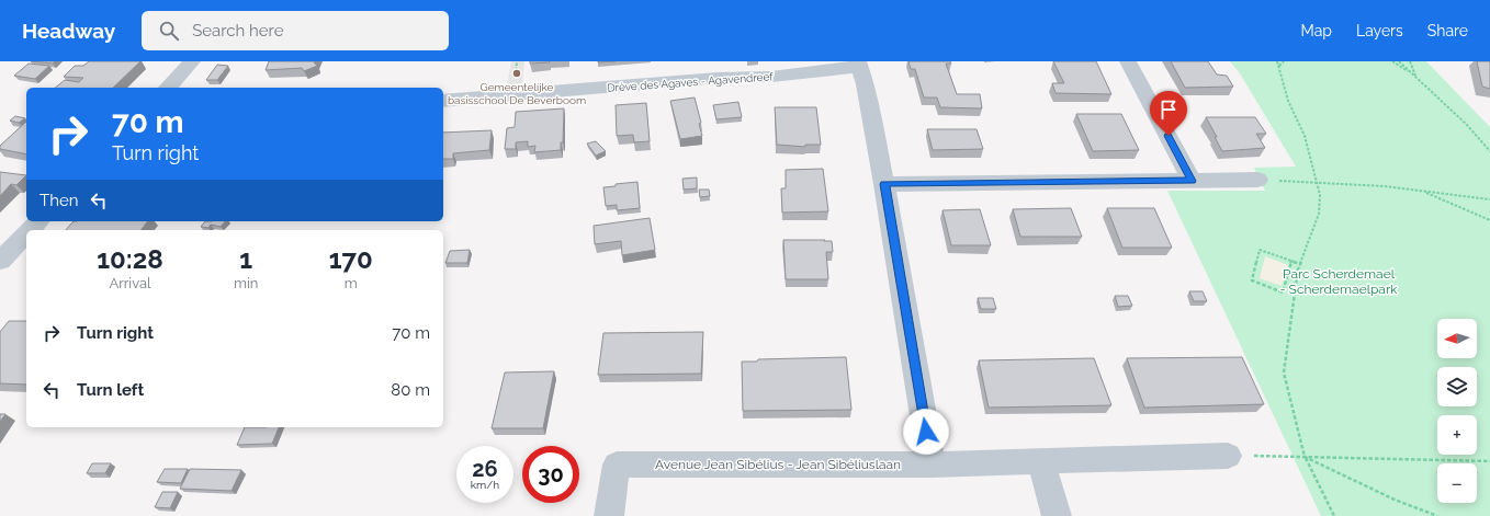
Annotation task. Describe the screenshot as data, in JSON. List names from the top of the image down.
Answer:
{
  "streets": {
    "street": ["Drève des Agaves - Agavendreef", "Avenue Jean Sibélius - Jean Sibéliuslaan"]
  },
  "parks": ["Parc Scherdemael - Scherdemaelpark"],
  "places": ["Gemeentelijke basisschool De Beverboom"],
  "north": "left",
  "page": {
    "header": "Headway",
    "search": "Search here",
    "nav": ["Map", "Layers", "Share"],
    "turn": ["70 m", "Turn right"],
    "then": "Then",
    "eta": [
      "10:28",
      "Arrival",
      "1",
      "min",
      "170",
      "m"
    ],
    "list": [
      {
        "name": "Turn right",
        "value": "70 m"
      },
      {
        "name": "Turn left",
        "value": "80 m"
      }
    ],
    "map_buttons": ["+", "−"],
    "speed": "26 km/h",
    "limit": "30"
  }
}
